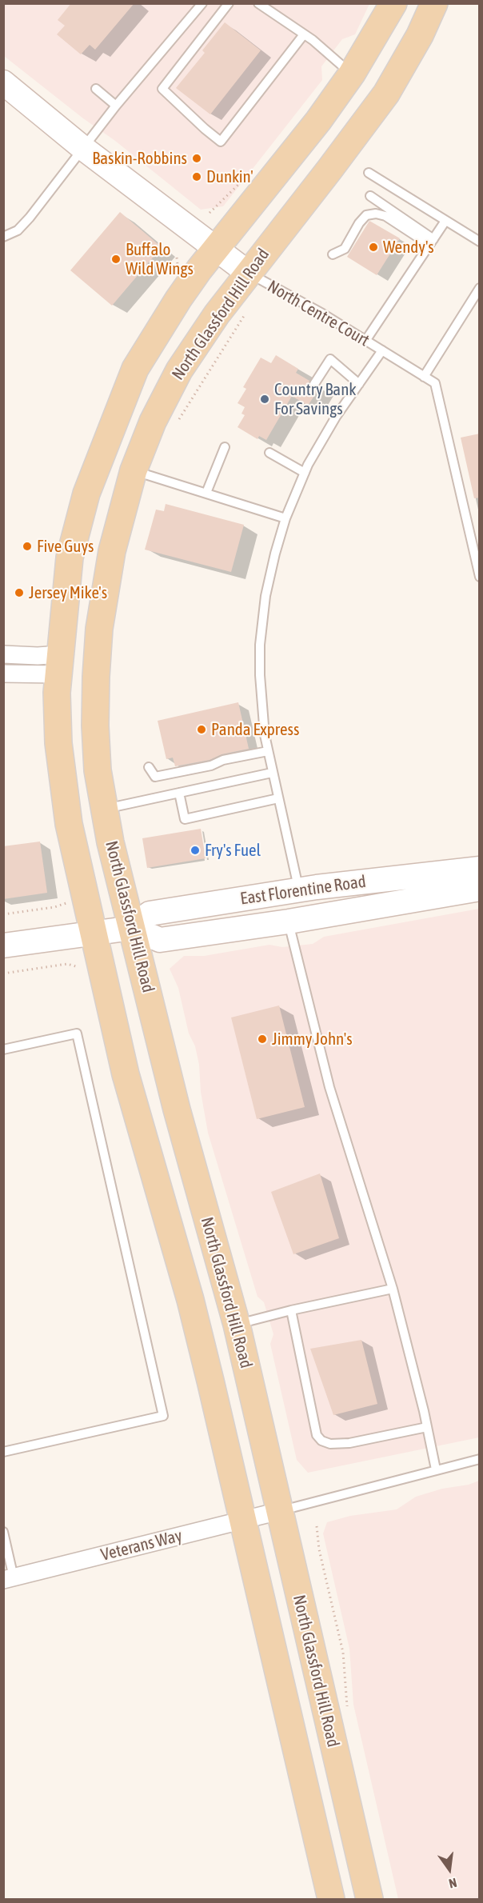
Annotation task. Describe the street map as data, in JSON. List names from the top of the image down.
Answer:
{
  "streets": {
    "main road": ["North Glassford Hill Road"],
    "street": ["North Centre Court", "East Florentine Road", "Veterans Way"]
  },
  "crossings": [
    ["North Centre Court", "North Glassford Hill Road"],
    ["North Glassford Hill Road", "East Florentine Road"],
    ["North Glassford Hill Road", "Veterans Way"]
  ],
  "places": [
    "Baskin-Robbins",
    "Dunkin'",
    "Wendy's",
    "Buffalo Wild Wings",
    "Country Bank For Savings",
    "Five Guys",
    "Jersey Mike's",
    "Panda Express",
    "Fry's Fuel",
    "Jimmy John's"
  ],
  "north": "bottom"
}
